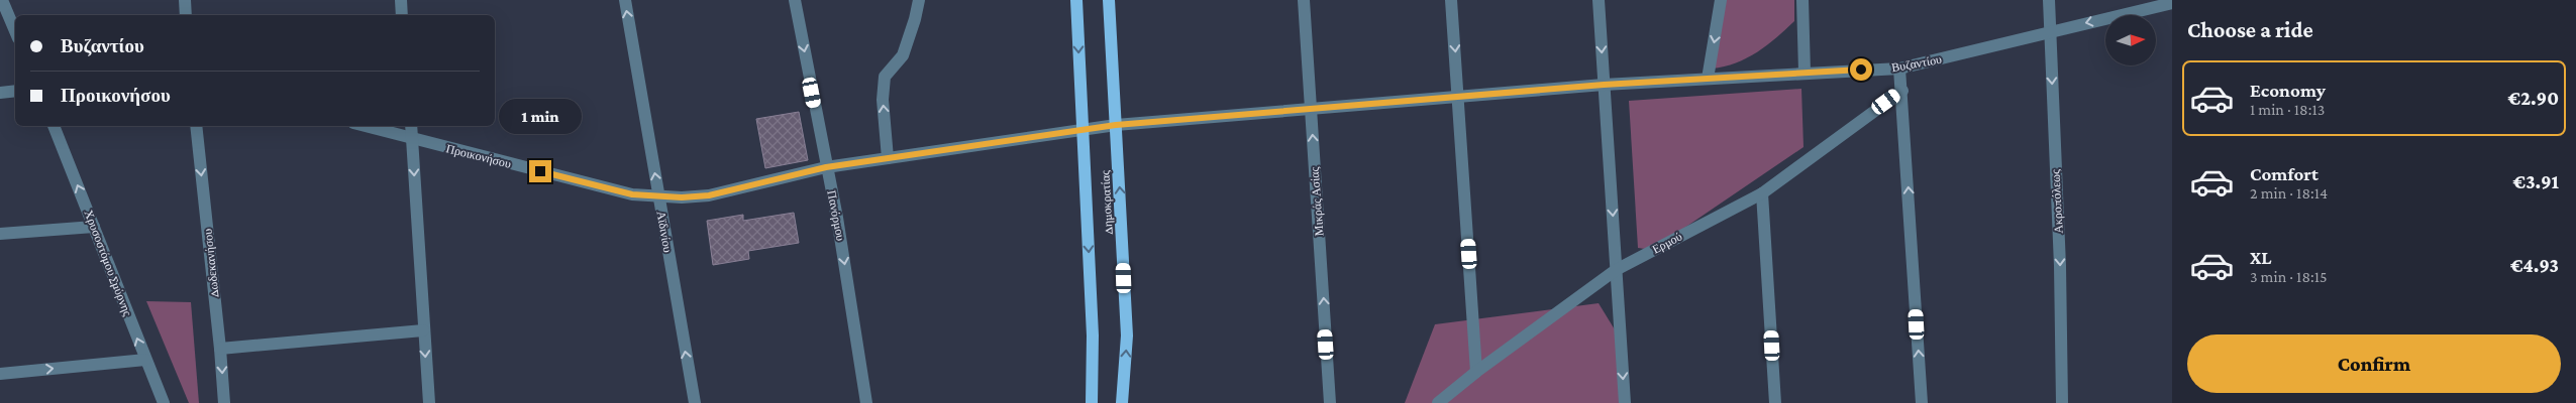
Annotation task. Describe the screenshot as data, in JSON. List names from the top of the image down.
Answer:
{
  "streets": {
    "main road": ["Δημοκρατίας"],
    "street": [
      "Βυζαντίου",
      "Προικονήσου",
      "Μικράς Ασίας",
      "Ακροπόλεως",
      "Πανόρμου",
      "Αϊδινίου",
      "Ερμού",
      "Χρυσοστόμου Σμύρνης",
      "Δωδεκανήσου"
    ]
  },
  "crossings": [
    ["Βυζαντίου", "Προικονήσου"],
    ["Βυζαντίου", "Μικράς Ασίας"],
    ["Βυζαντίου", "Ακροπόλεως"],
    ["Βυζαντίου", "Δημοκρατίας"],
    ["Προικονήσου", "Δημοκρατίας"],
    ["Προικονήσου", "Πανόρμου"],
    ["Προικονήσου", "Αϊδινίου"]
  ],
  "one_way": [
    "Μικράς Ασίας",
    "Ακροπόλεως",
    "Πανόρμου",
    "Αϊδινίου",
    "Χρυσοστόμου Σμύρνης",
    "Δωδεκανήσου"
  ],
  "north": "right",
  "page": {
    "heading": "Choose a ride",
    "banner": ["Βυζαντίου", "Προικονήσου"],
    "list": [
      {
        "name": "Economy",
        "note": "1 min · 18:13",
        "value": "€2.90"
      },
      {
        "name": "Comfort",
        "note": "2 min · 18:14",
        "value": "€3.91"
      },
      {
        "name": "XL",
        "note": "3 min · 18:15",
        "value": "€4.93"
      }
    ],
    "bubble": "1 min",
    "buttons": "Confirm"
  }
}
